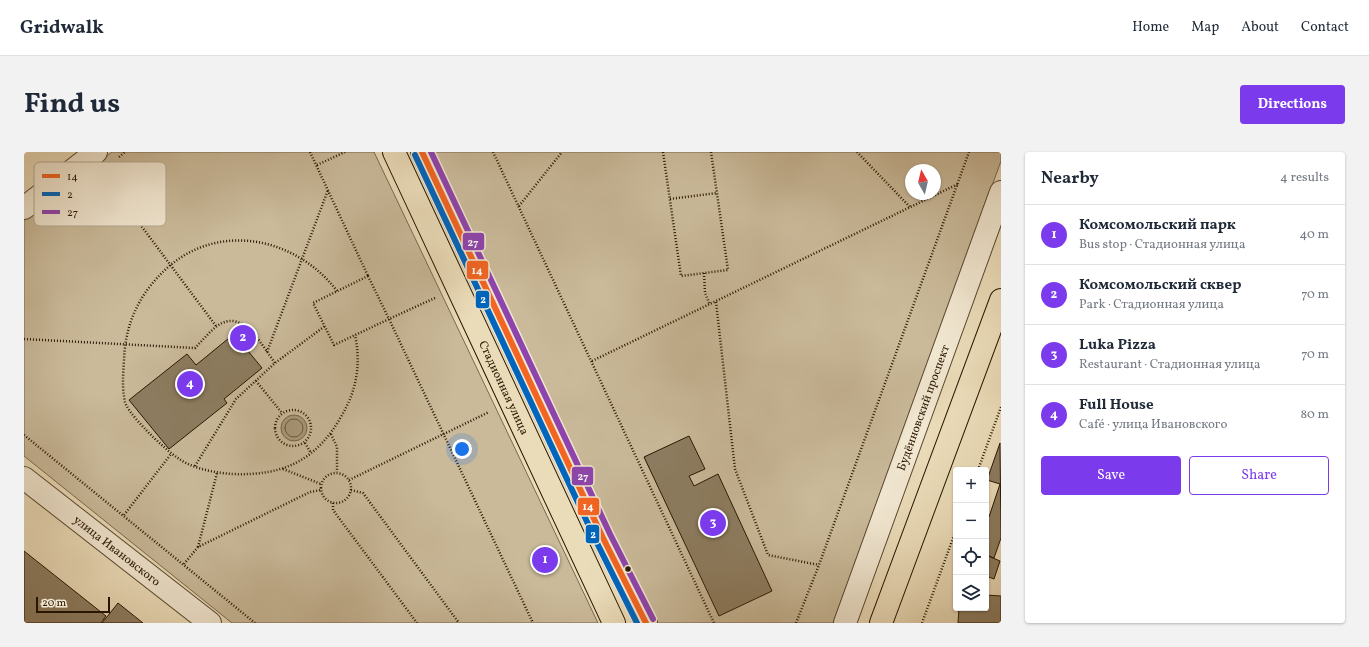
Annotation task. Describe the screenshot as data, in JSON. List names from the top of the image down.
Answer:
{
  "streets": {
    "main road": ["Стадионная улица"],
    "street": ["Будённовский проспект", "улица Ивановского"]
  },
  "lines": ["transit line 14", "transit line 27", "transit line 2"],
  "legend": ["14", "2", "27"],
  "scale_bar": "20 m",
  "north": "top",
  "page": {
    "header": "Gridwalk",
    "nav": [
      "Home",
      "Map",
      "About",
      "Contact"
    ],
    "title": "Find us",
    "buttons": [
      "Directions",
      ["Save", "Share"]
    ],
    "heading": ["Nearby", "4 results"],
    "list": [
      {
        "mark": "1",
        "name": "Комсомольский парк",
        "note": "Bus stop · Стадионная улица",
        "value": "40 m"
      },
      {
        "mark": "2",
        "name": "Комсомольский сквер",
        "note": "Park · Стадионная улица",
        "value": "70 m"
      },
      {
        "mark": "3",
        "name": "Luka Pizza",
        "note": "Restaurant · Стадионная улица",
        "value": "70 m"
      },
      {
        "mark": "4",
        "name": "Full House",
        "note": "Café · улица Ивановского",
        "value": "80 m"
      }
    ],
    "pins": [
      "2",
      "4",
      "3",
      "1"
    ],
    "map_buttons": ["+", "−"],
    "scale": "20 m"
  }
}
